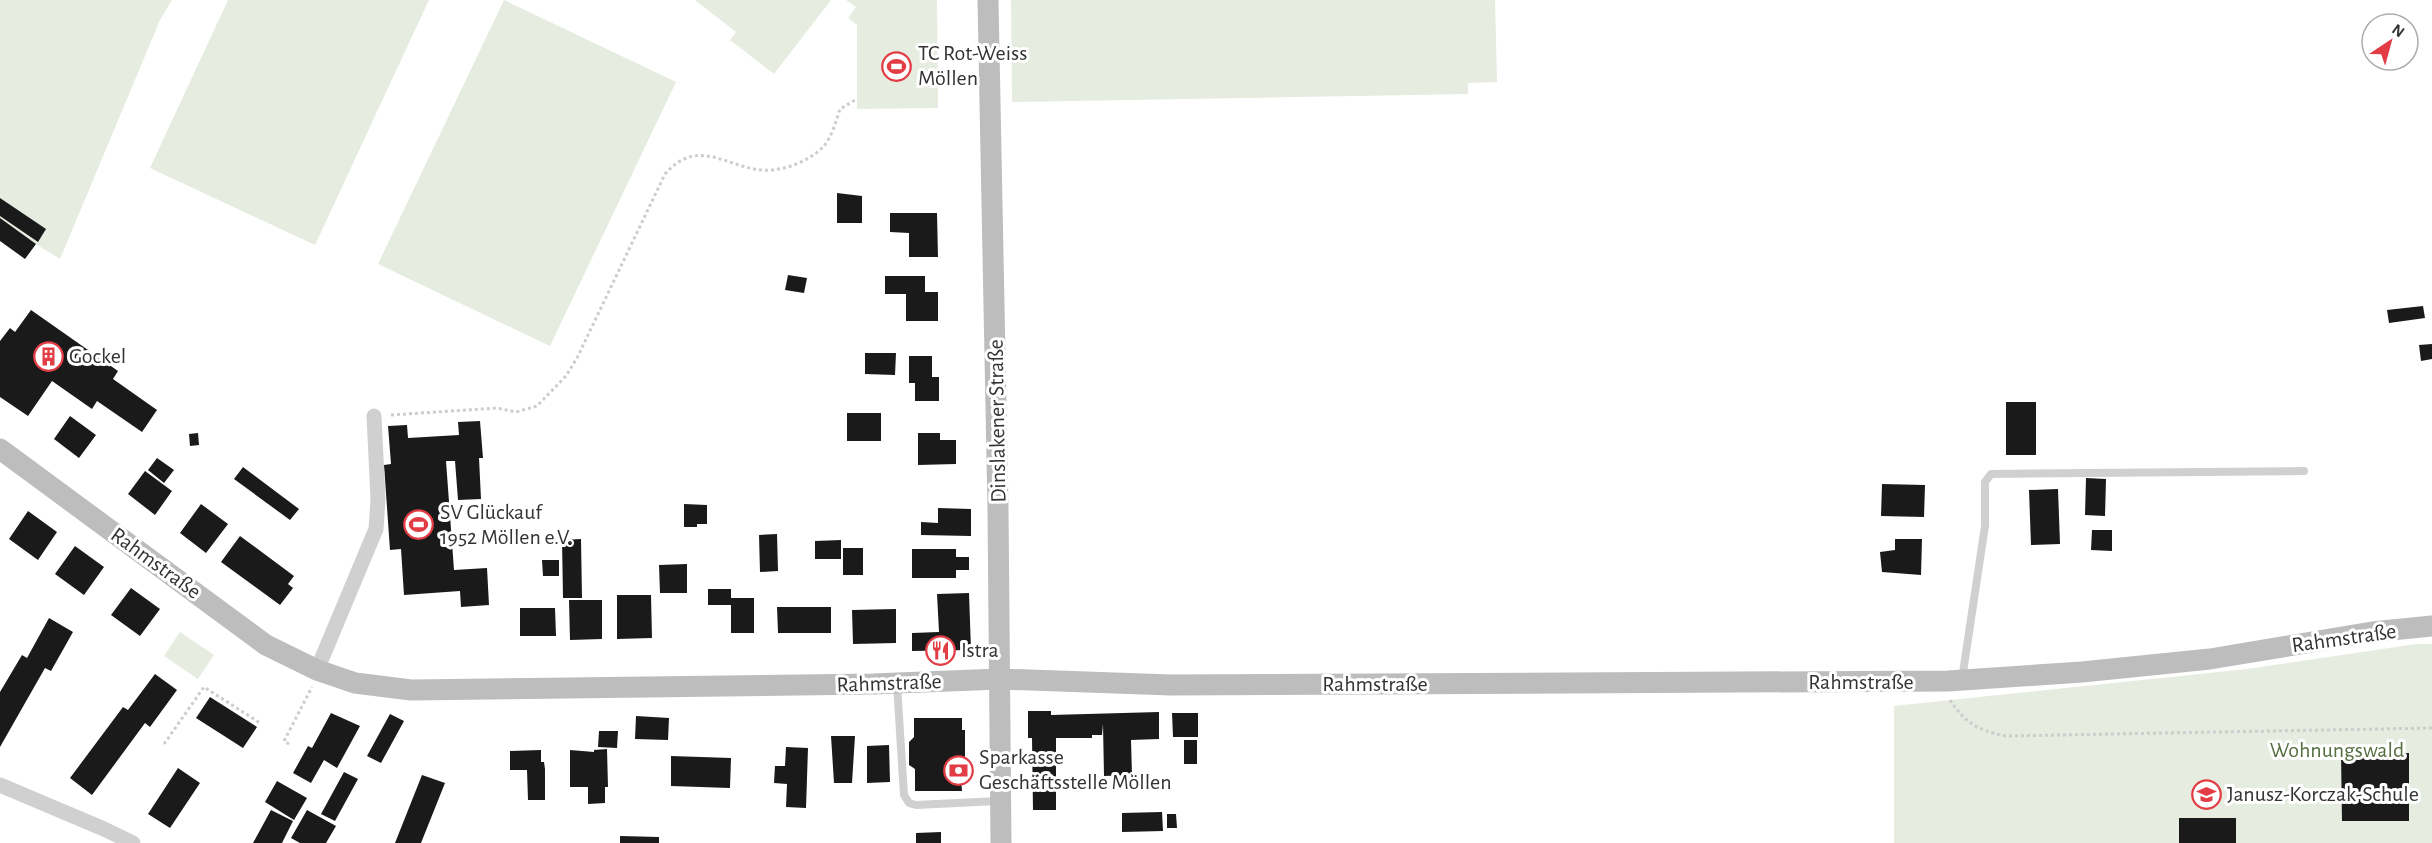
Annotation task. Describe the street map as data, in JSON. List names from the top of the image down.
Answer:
{
  "streets": {
    "main road": ["Dinslakener Straße", "Rahmstraße"]
  },
  "crossings": [
    ["Dinslakener Straße", "Rahmstraße"]
  ],
  "parks": ["Wohnungswald"],
  "places": {
    "sports": ["TC Rot-Weiss Möllen", "SV Glückauf 1952 Möllen e.V."],
    "building": ["Gockel"],
    "restaurant": ["Istra"],
    "bank": ["Sparkasse Geschäftsstelle Möllen"],
    "school or university": ["Janusz-Korczak-Schule"]
  },
  "north": "top right"
}
